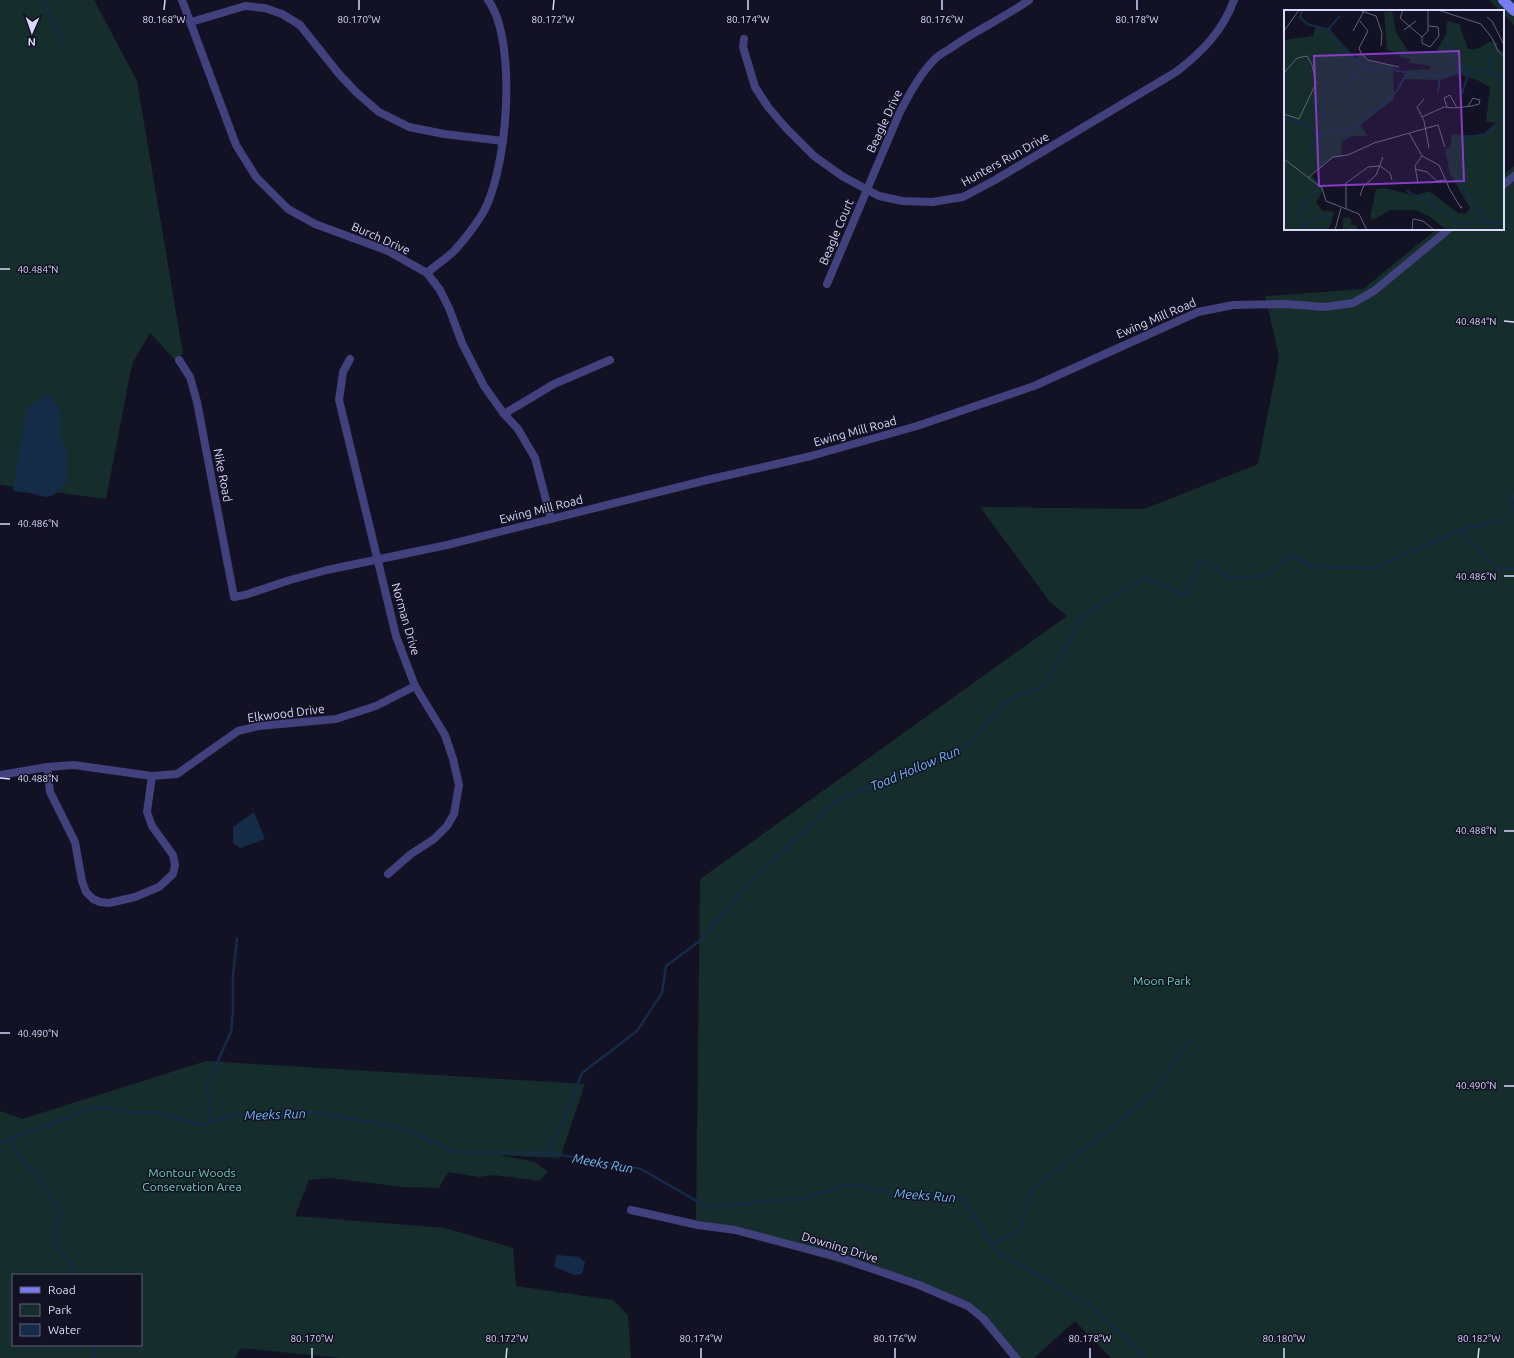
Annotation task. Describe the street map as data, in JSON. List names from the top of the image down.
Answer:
{
  "streets": {
    "street": [
      "Beagle Drive",
      "Hunters Run Drive",
      "Beagle Court",
      "Burch Drive",
      "Ewing Mill Road",
      "Nike Road",
      "Norman Drive",
      "Elkwood Drive",
      "Downing Drive"
    ]
  },
  "crossings": [
    ["Beagle Drive", "Hunters Run Drive"],
    ["Beagle Drive", "Beagle Court"],
    ["Hunters Run Drive", "Beagle Court"],
    ["Burch Drive", "Ewing Mill Road"],
    ["Ewing Mill Road", "Nike Road"],
    ["Ewing Mill Road", "Norman Drive"],
    ["Norman Drive", "Elkwood Drive"]
  ],
  "water": ["Toad Hollow Run", "Meeks Run"],
  "parks": ["Moon Park", "Montour Woods Conservation Area"],
  "legend": ["Road", "Park", "Water"],
  "north": "bottom",
  "coordinates": [
    "80.168°W",
    "80.170°W",
    "80.172°W",
    "80.174°W",
    "80.176°W",
    "80.178°W",
    "40.484°N",
    "40.486°N",
    "40.488°N",
    "40.490°N",
    "80.180°W",
    "80.182°W"
  ]
}
